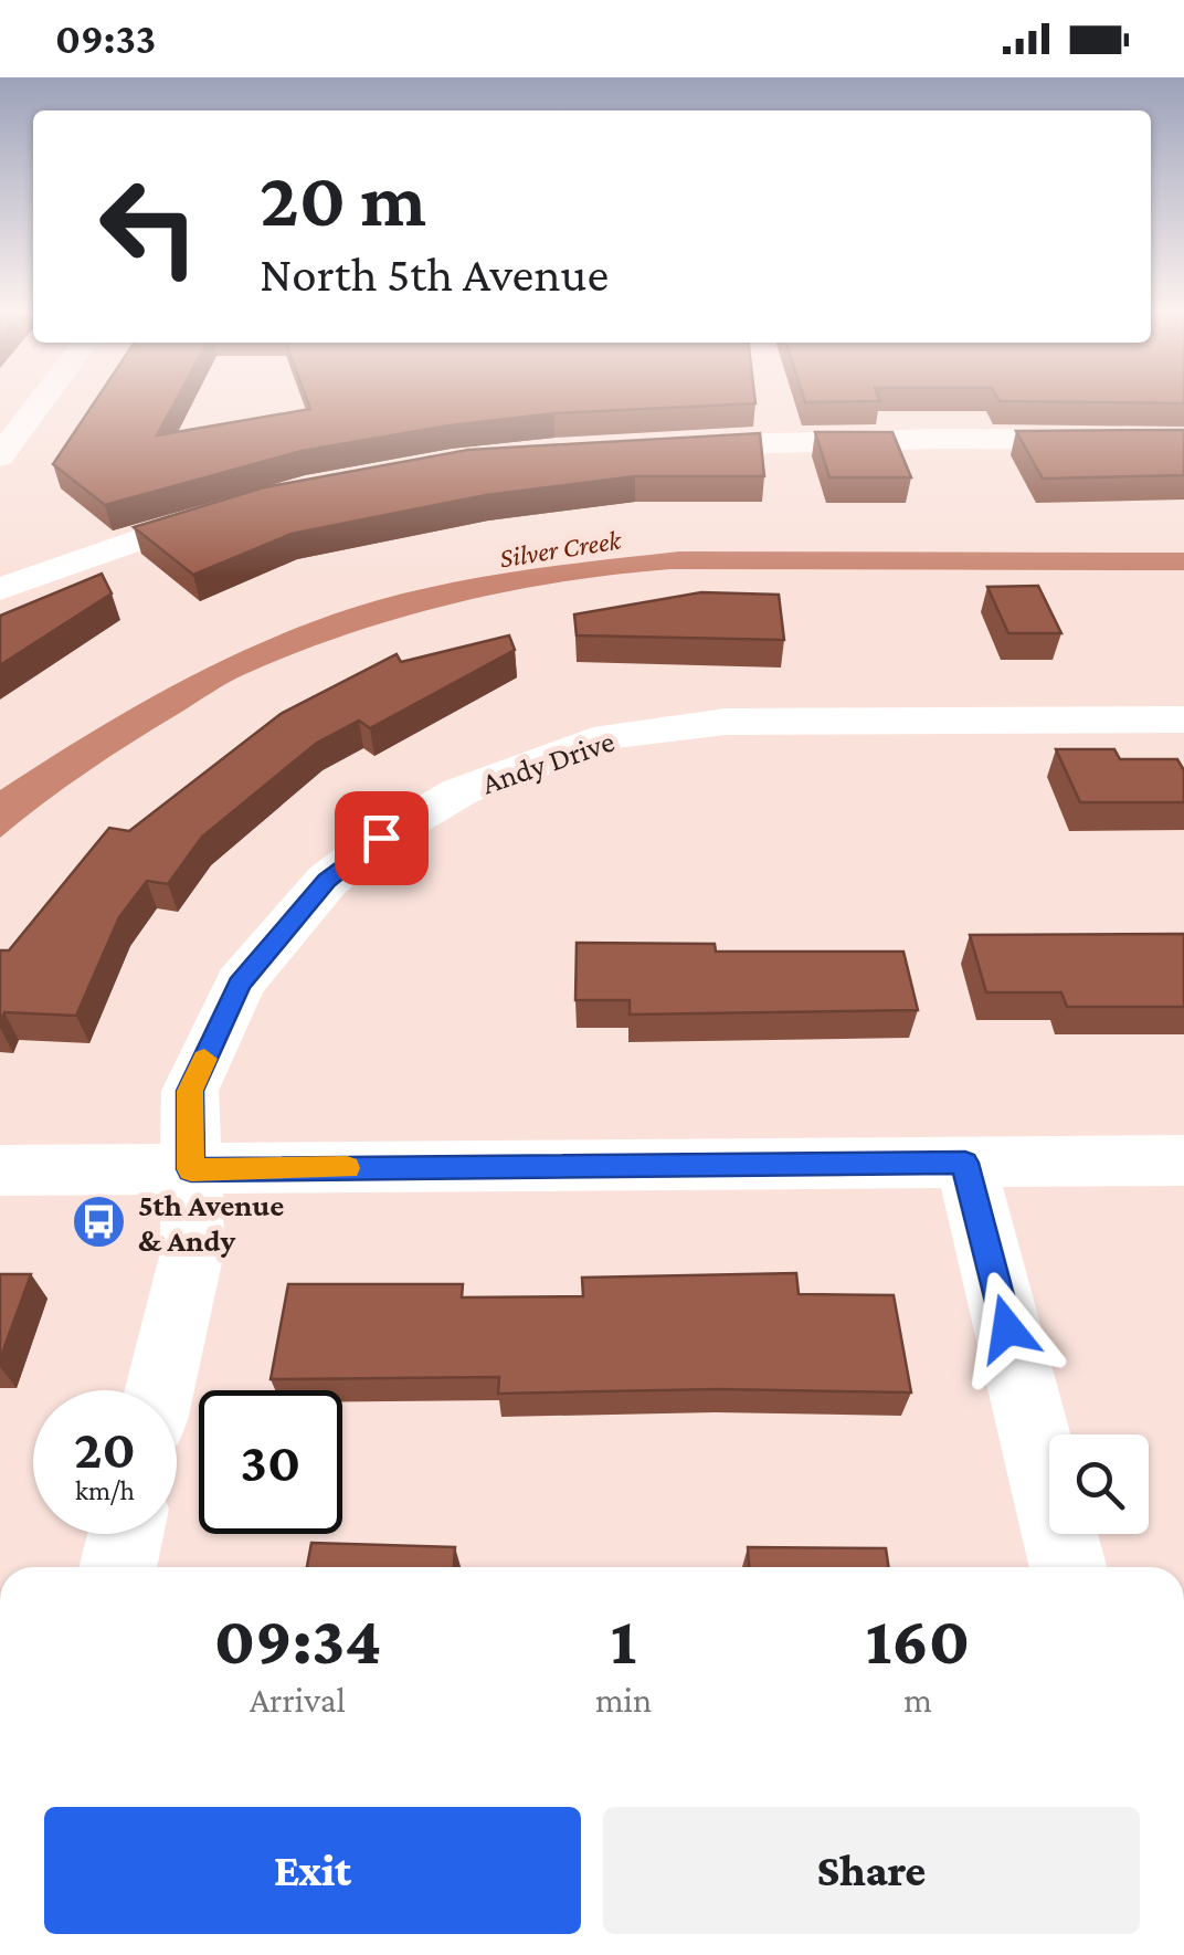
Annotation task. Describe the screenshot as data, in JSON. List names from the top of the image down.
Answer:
{
  "streets": {
    "street": ["Andy Drive"]
  },
  "water": ["Silver Creek"],
  "places": {
    "bus stop": ["5th Avenue & Andy"]
  },
  "page": {
    "status": "09:33",
    "turn": ["20 m", "North 5th Avenue"],
    "speed": "20 km/h",
    "limit": "30",
    "eta": [
      "09:34",
      "Arrival",
      "1",
      "min",
      "160",
      "m"
    ],
    "buttons": ["Exit", "Share"]
  }
}
